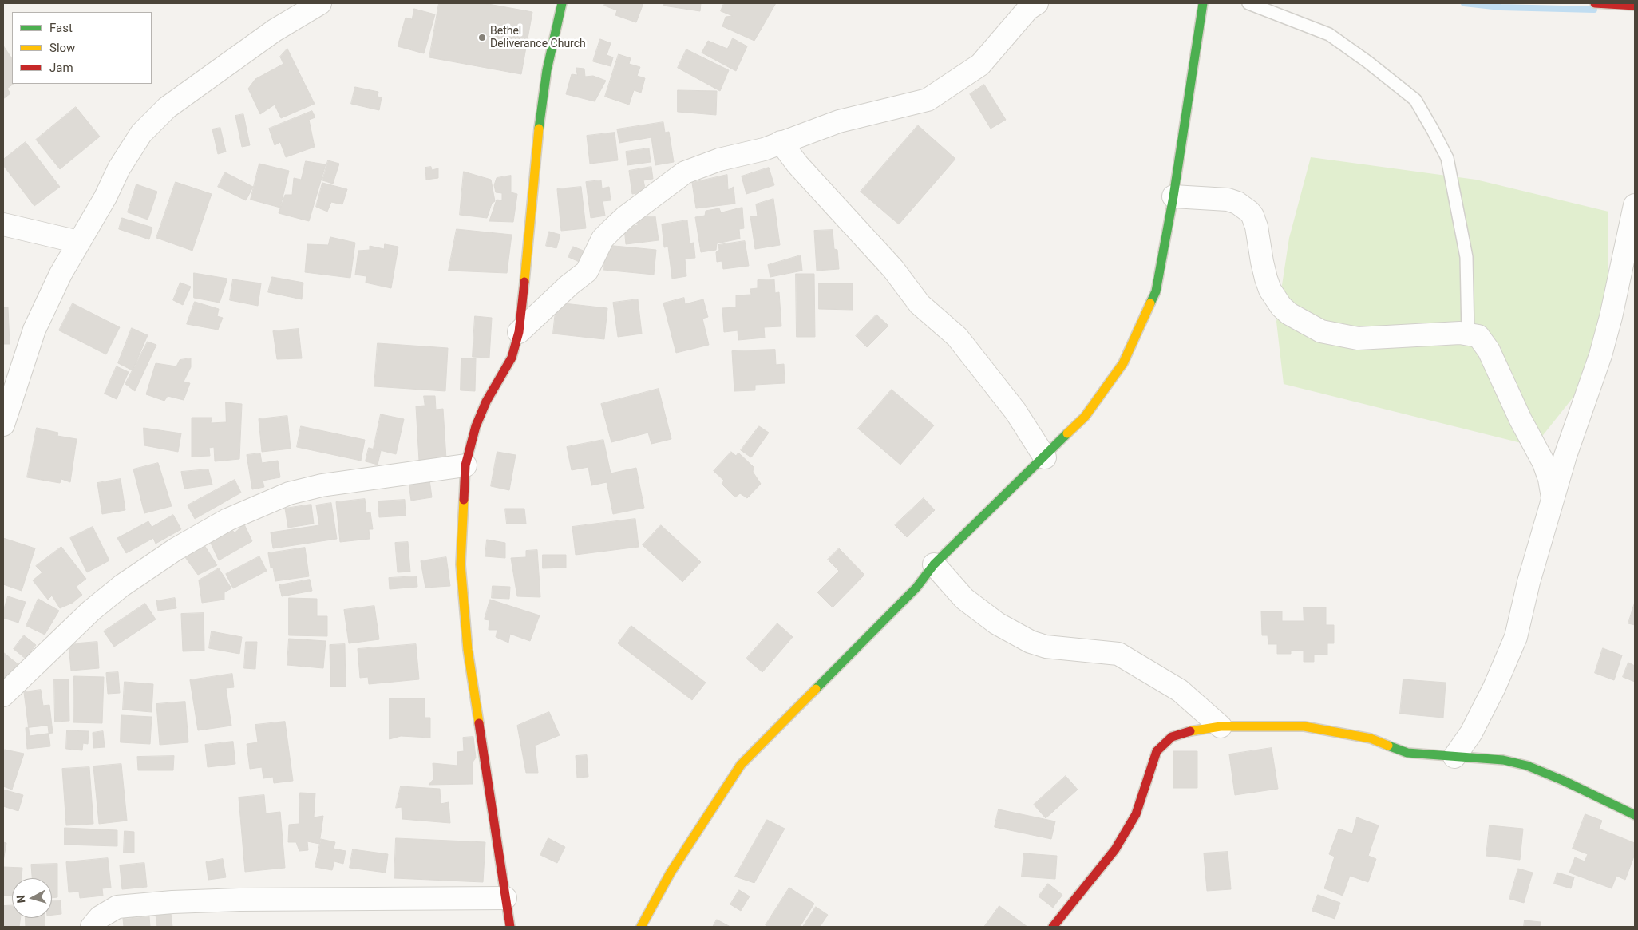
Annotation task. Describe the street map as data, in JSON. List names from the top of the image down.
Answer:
{
  "places": ["Bethel Deliverance Church"],
  "legend": ["Fast", "Slow", "Jam"],
  "north": "left"
}
